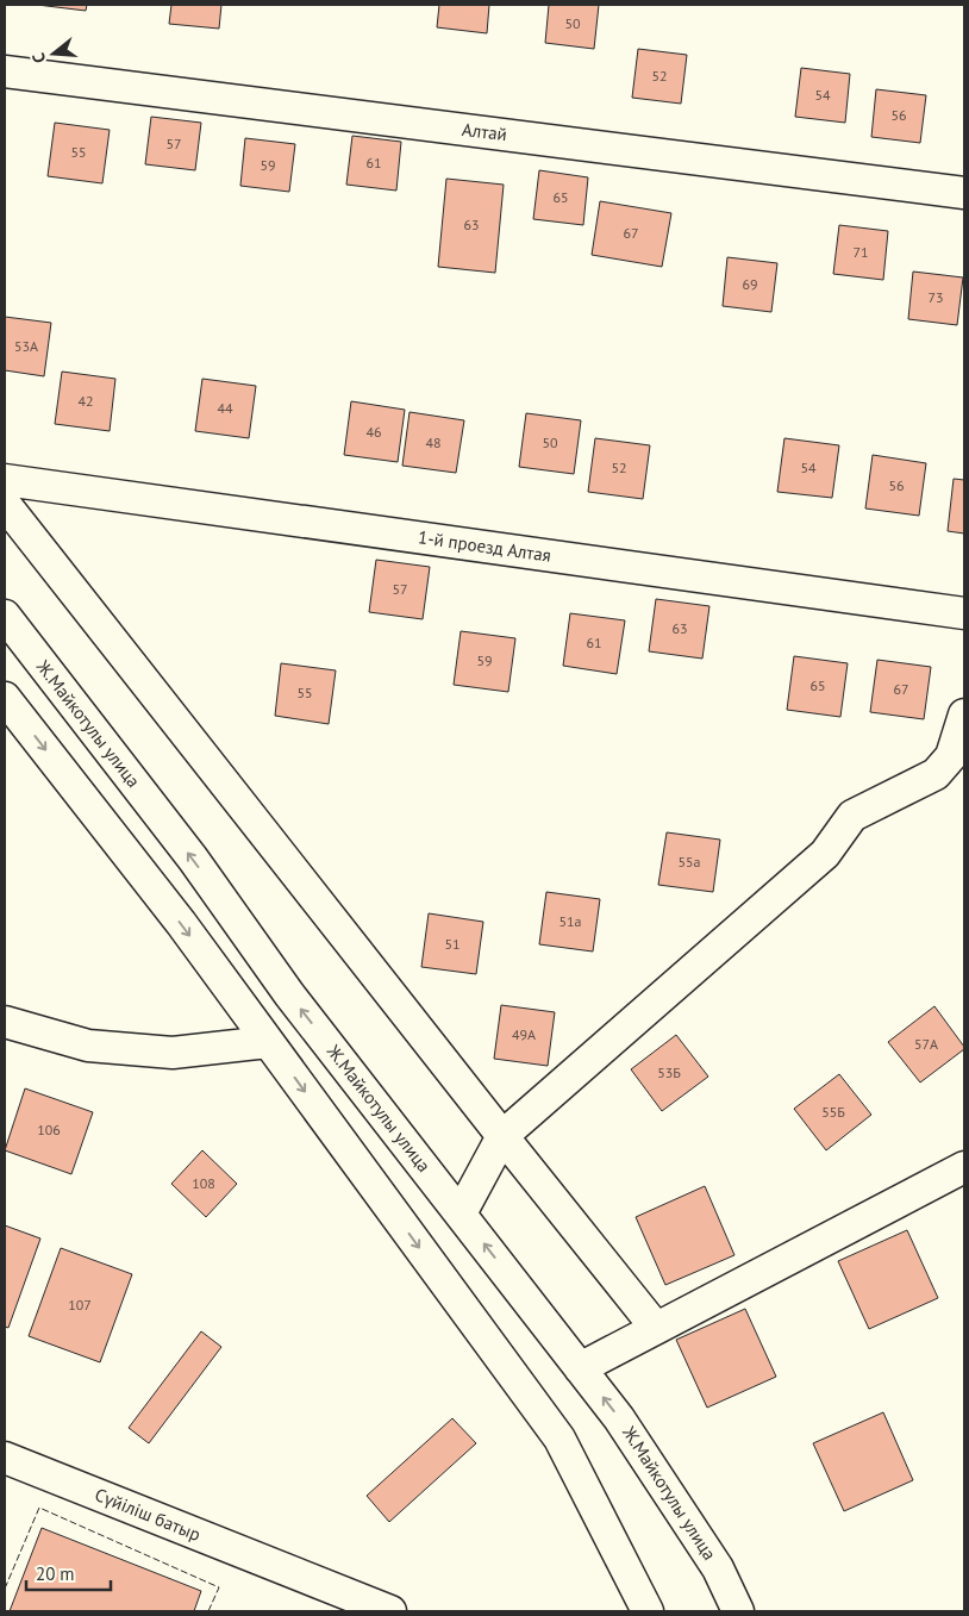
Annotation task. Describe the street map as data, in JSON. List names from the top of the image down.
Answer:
{
  "streets": {
    "street": [
      "Алтай",
      "1-й проезд Алтая",
      "Ж.Майкотулы улица",
      "Сүйіліш батыр"
    ]
  },
  "house_numbers": [
    "50",
    "52",
    "54",
    "56",
    "57",
    "55",
    "61",
    "59",
    "65",
    "63",
    "67",
    "71",
    "69",
    "73",
    "53А",
    "42",
    "44",
    "46",
    "48",
    "50",
    "52",
    "54",
    "56",
    "57",
    "63",
    "61",
    "59",
    "65",
    "67",
    "55",
    "55а",
    "51а",
    "51",
    "49А",
    "57А",
    "53Б",
    "55Б",
    "106",
    "108",
    "107"
  ],
  "scale_bar": "20 m",
  "north": "left"
}
